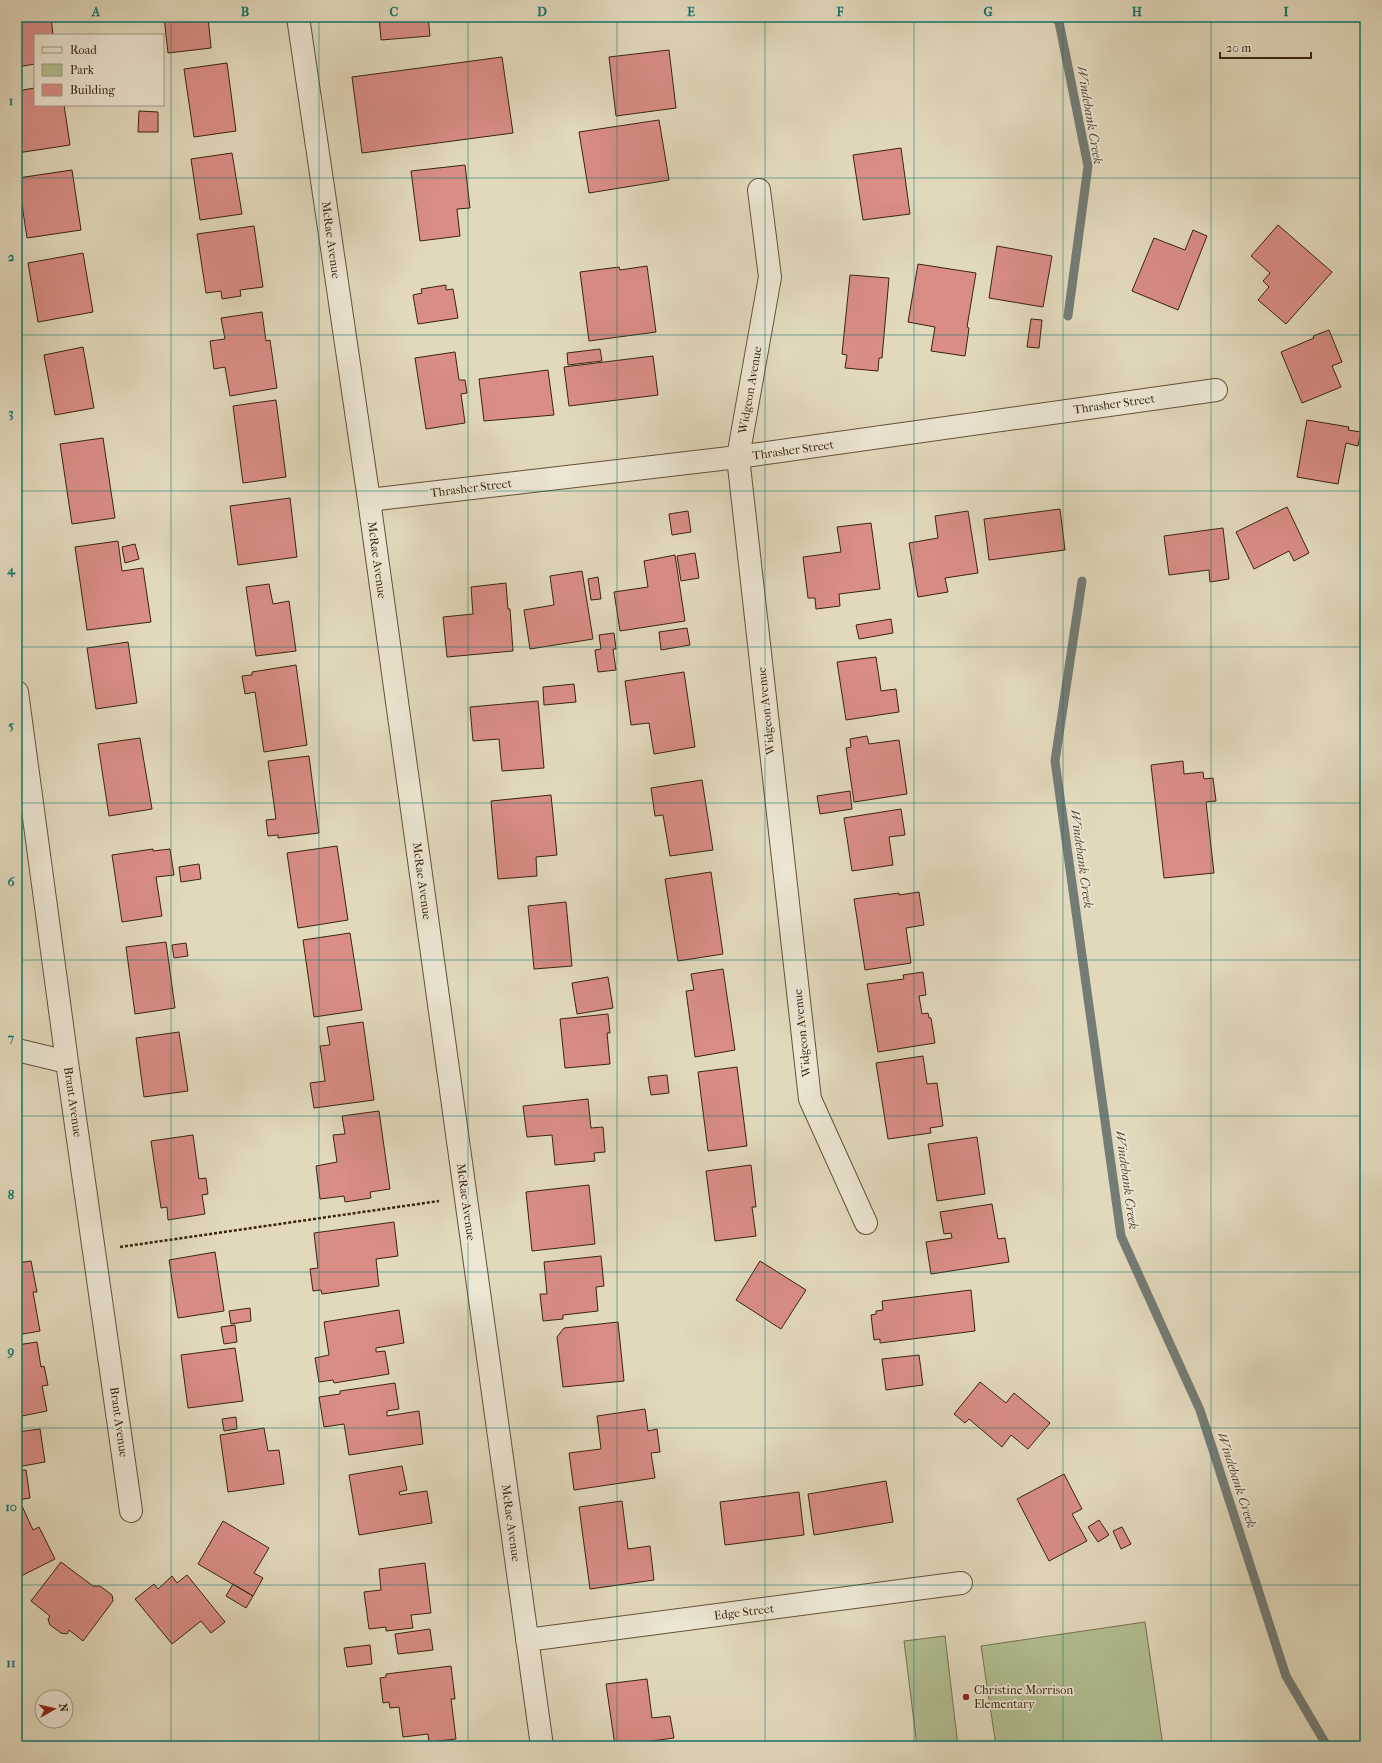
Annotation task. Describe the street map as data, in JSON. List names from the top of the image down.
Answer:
{
  "streets": {
    "street": [
      "McRae Avenue",
      "Widgeon Avenue",
      "Thrasher Street",
      "Brant Avenue",
      "Edge Street"
    ]
  },
  "crossings": [
    ["McRae Avenue", "Thrasher Street"],
    ["McRae Avenue", "Edge Street"],
    ["Widgeon Avenue", "Thrasher Street"]
  ],
  "water": ["Windebank Creek"],
  "places": ["Christine Morrison Elementary"],
  "legend": ["Road", "Park", "Building"],
  "scale_bar": "20 m",
  "north": "right",
  "grid": {
    "columns": [
      "A",
      "B",
      "C",
      "D",
      "E",
      "F",
      "G",
      "H",
      "I"
    ],
    "rows": [
      "1",
      "2",
      "3",
      "4",
      "5",
      "6",
      "7",
      "8",
      "9",
      "10",
      "11"
    ]
  }
}
